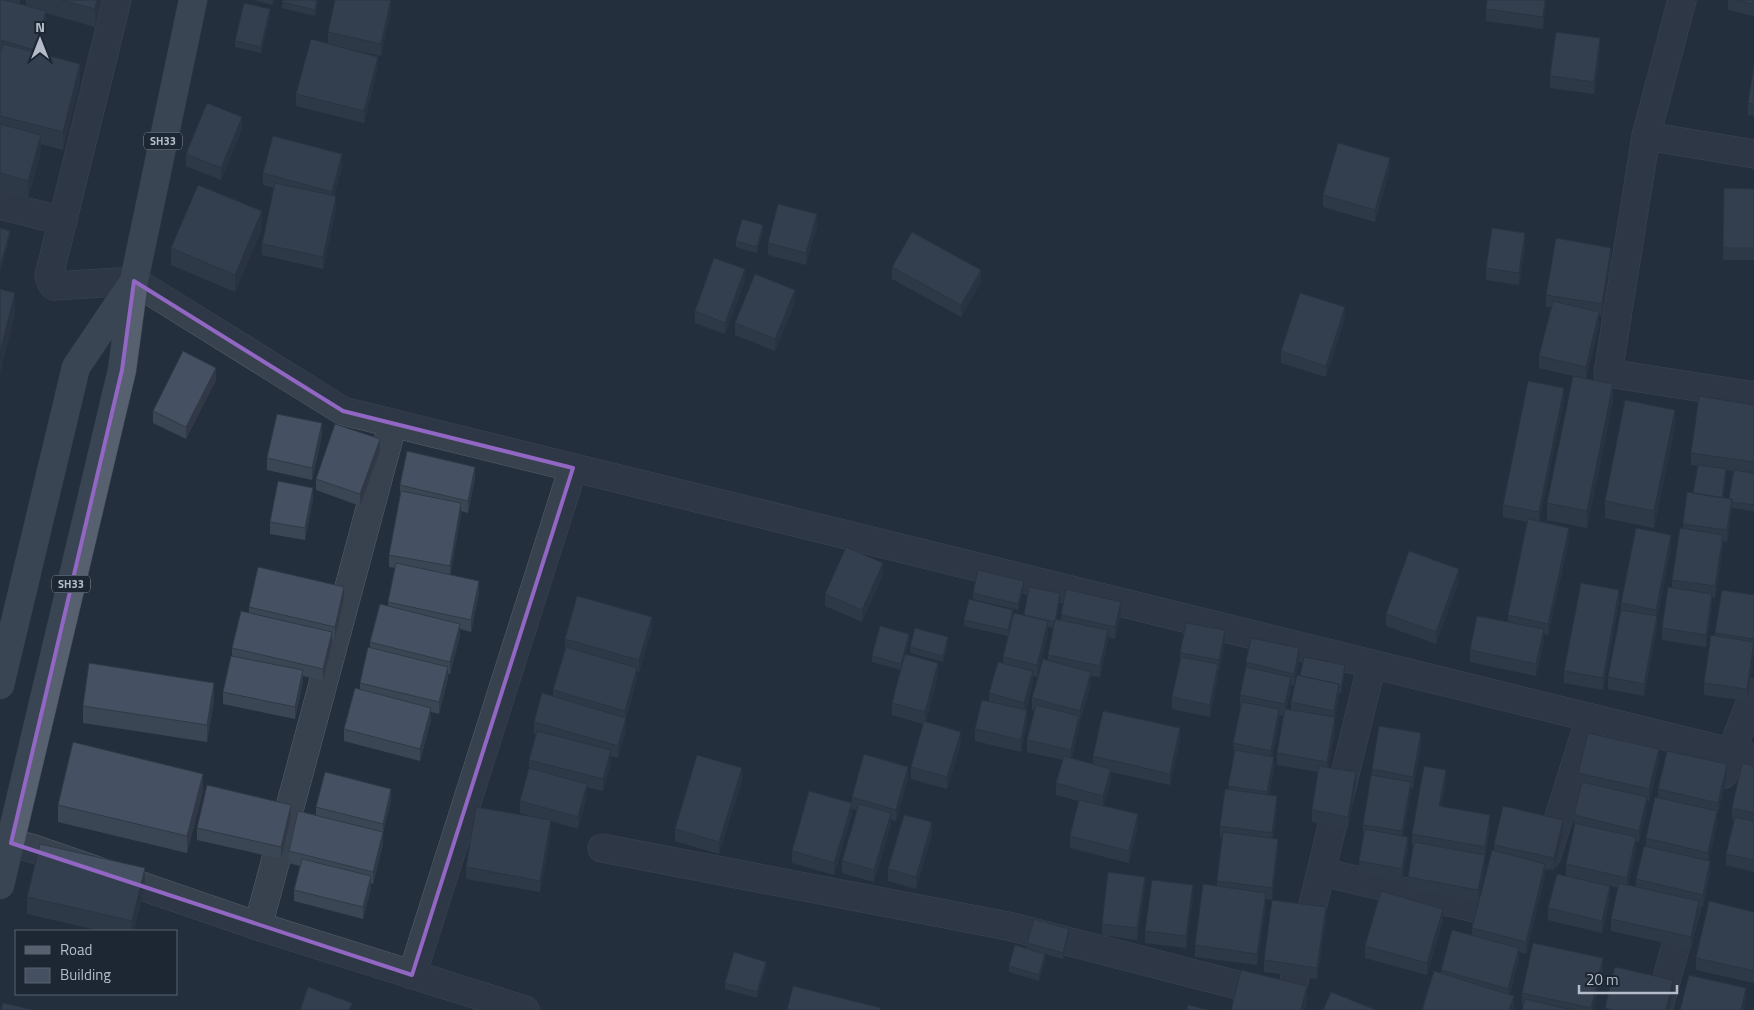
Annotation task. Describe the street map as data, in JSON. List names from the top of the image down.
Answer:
{
  "streets": {
    "main road": ["SH33"]
  },
  "legend": ["Road", "Building"],
  "scale_bar": "20 m",
  "north": "top"
}
